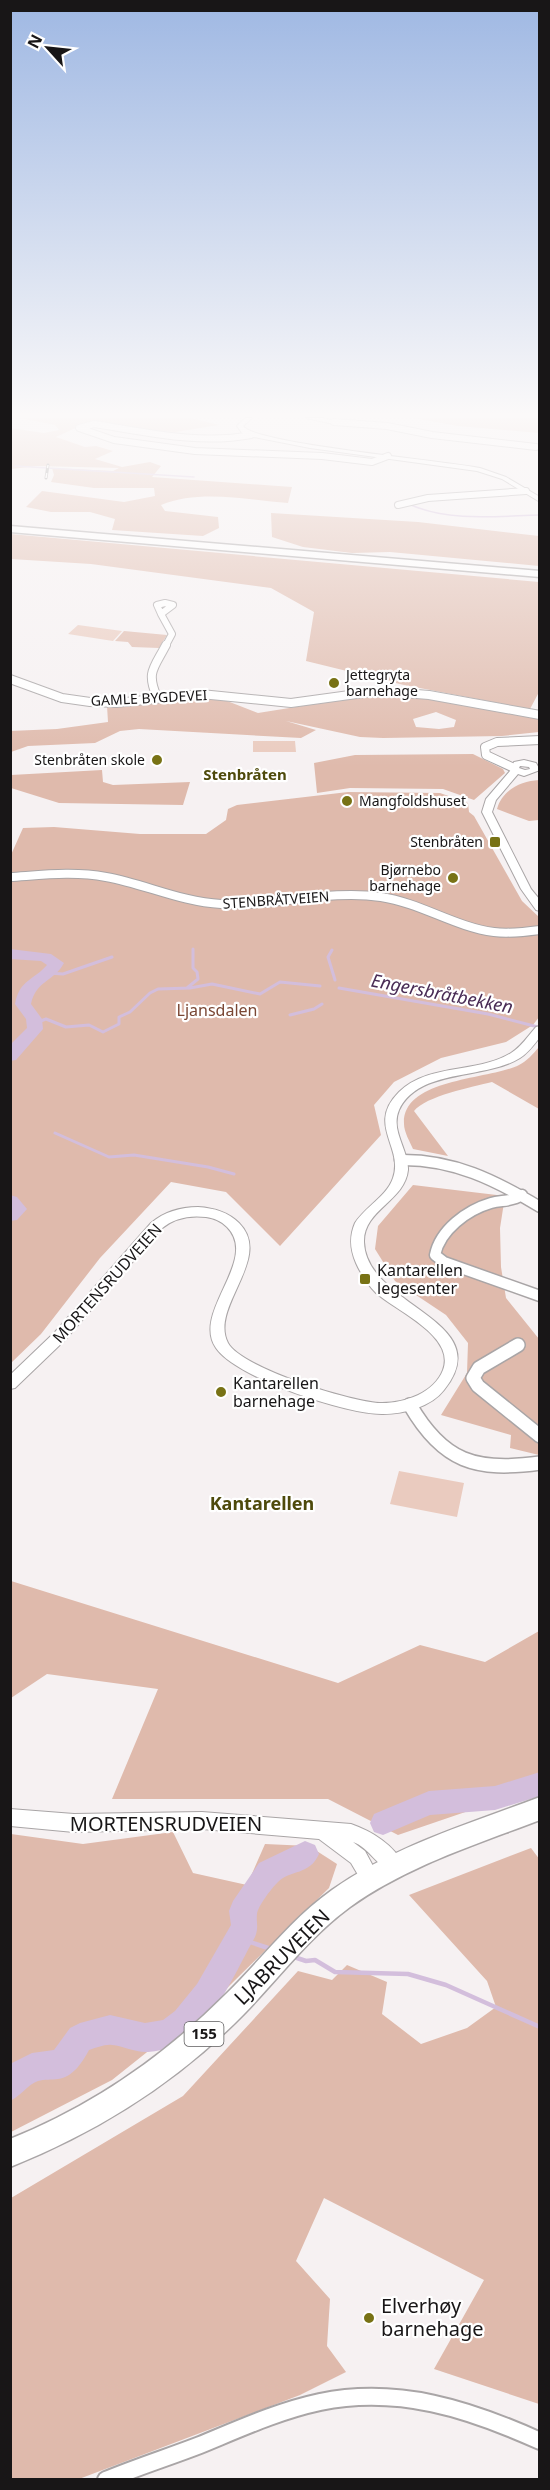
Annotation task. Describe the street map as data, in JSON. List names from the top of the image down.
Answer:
{
  "streets": {
    "main road": ["LJABRUVEIEN", "155"],
    "street": ["GAMLE BYGDEVEI", "STENBRÅTVEIEN", "MORTENSRUDVEIEN"]
  },
  "crossings": [
    ["MORTENSRUDVEIEN", "LJABRUVEIEN"]
  ],
  "districts": ["Stenbråten", "Kantarellen"],
  "water": ["Engersbråtbekken"],
  "parks": ["Ljansdalen"],
  "places": {
    "other": [
      "Jettegryta barnehage",
      "Stenbråten skole",
      "Mangfoldshuset",
      "Bjørnebo barnehage",
      "Kantarellen barnehage",
      "Elverhøy barnehage"
    ],
    "transit": ["Stenbråten", "Kantarellen legesenter"]
  },
  "north": "top left"
}
